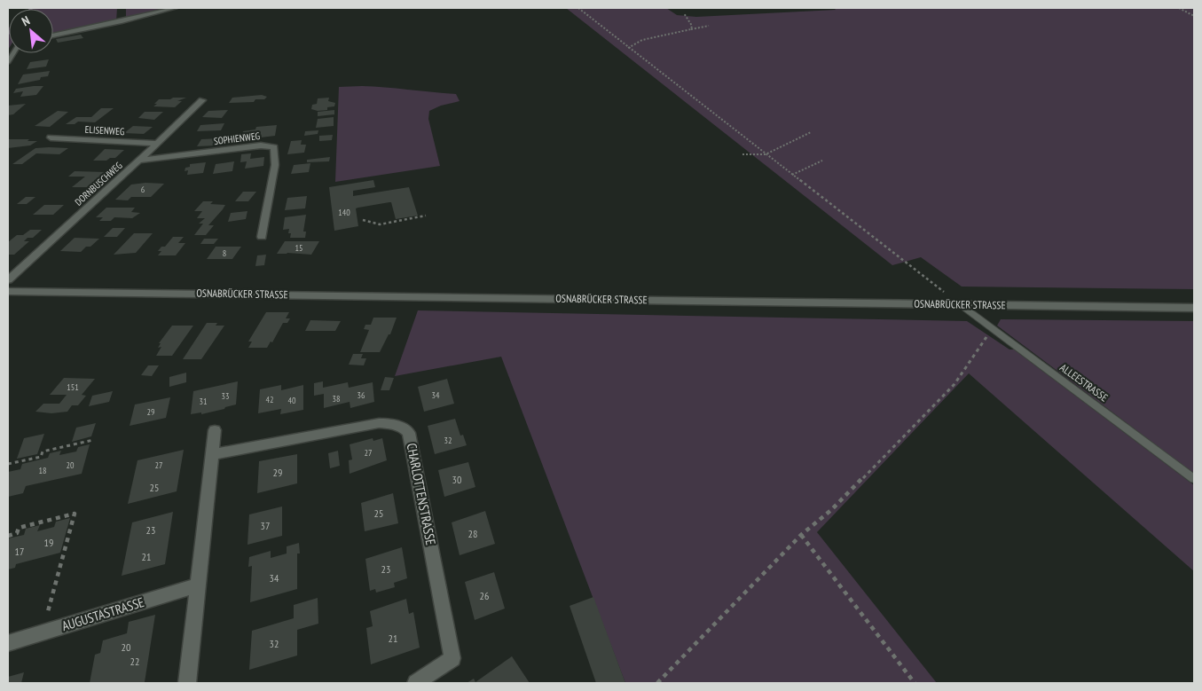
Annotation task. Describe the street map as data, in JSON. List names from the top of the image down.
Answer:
{
  "streets": {
    "street": [
      "ELISENWEG",
      "SOPHIENWEG",
      "DORNBUSCHWEG",
      "OSNABRÜCKER STRASSE",
      "CHARLOTTENSTRASSE",
      "AUGUSTASTRASSE"
    ],
    "lane": ["ALLEESTRASSE"]
  },
  "crossings": [
    ["ELISENWEG", "DORNBUSCHWEG"],
    ["SOPHIENWEG", "DORNBUSCHWEG"],
    ["OSNABRÜCKER STRASSE", "ALLEESTRASSE"]
  ],
  "house_numbers": [
    "6",
    "140",
    "15",
    "8",
    "151",
    "36",
    "34",
    "33",
    "38",
    "42",
    "40",
    "31",
    "29",
    "32",
    "27",
    "20",
    "27",
    "18",
    "29",
    "30",
    "25",
    "25",
    "37",
    "23",
    "28",
    "19",
    "17",
    "21",
    "23",
    "34",
    "26",
    "21",
    "32",
    "20",
    "22"
  ],
  "north": "top left"
}
